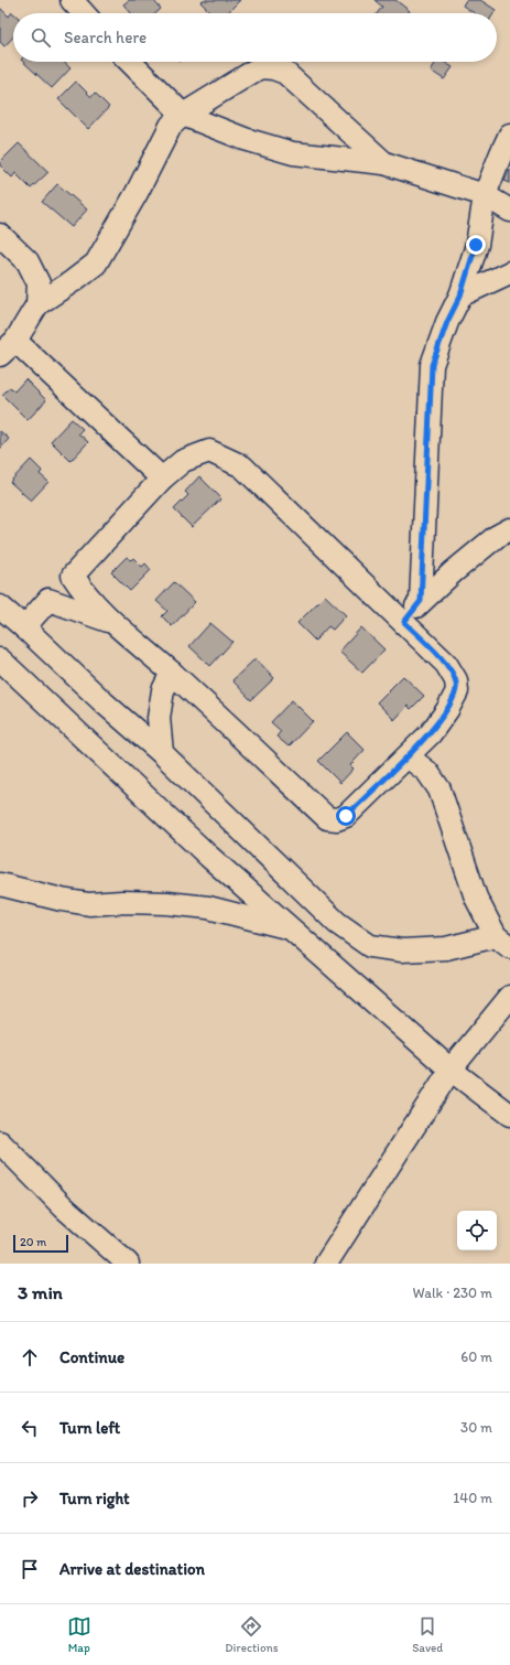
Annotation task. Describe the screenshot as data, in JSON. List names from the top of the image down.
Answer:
{
  "scale_bar": "20 m",
  "page": {
    "search": "Search here",
    "scale": "20 m",
    "heading": ["3 min", "Walk · 230 m"],
    "list": [
      ["Continue", "60 m"],
      ["Turn left", "30 m"],
      ["Turn right", "140 m"],
      "Arrive at destination"
    ],
    "nav": ["Map", "Directions", "Saved"]
  }
}
